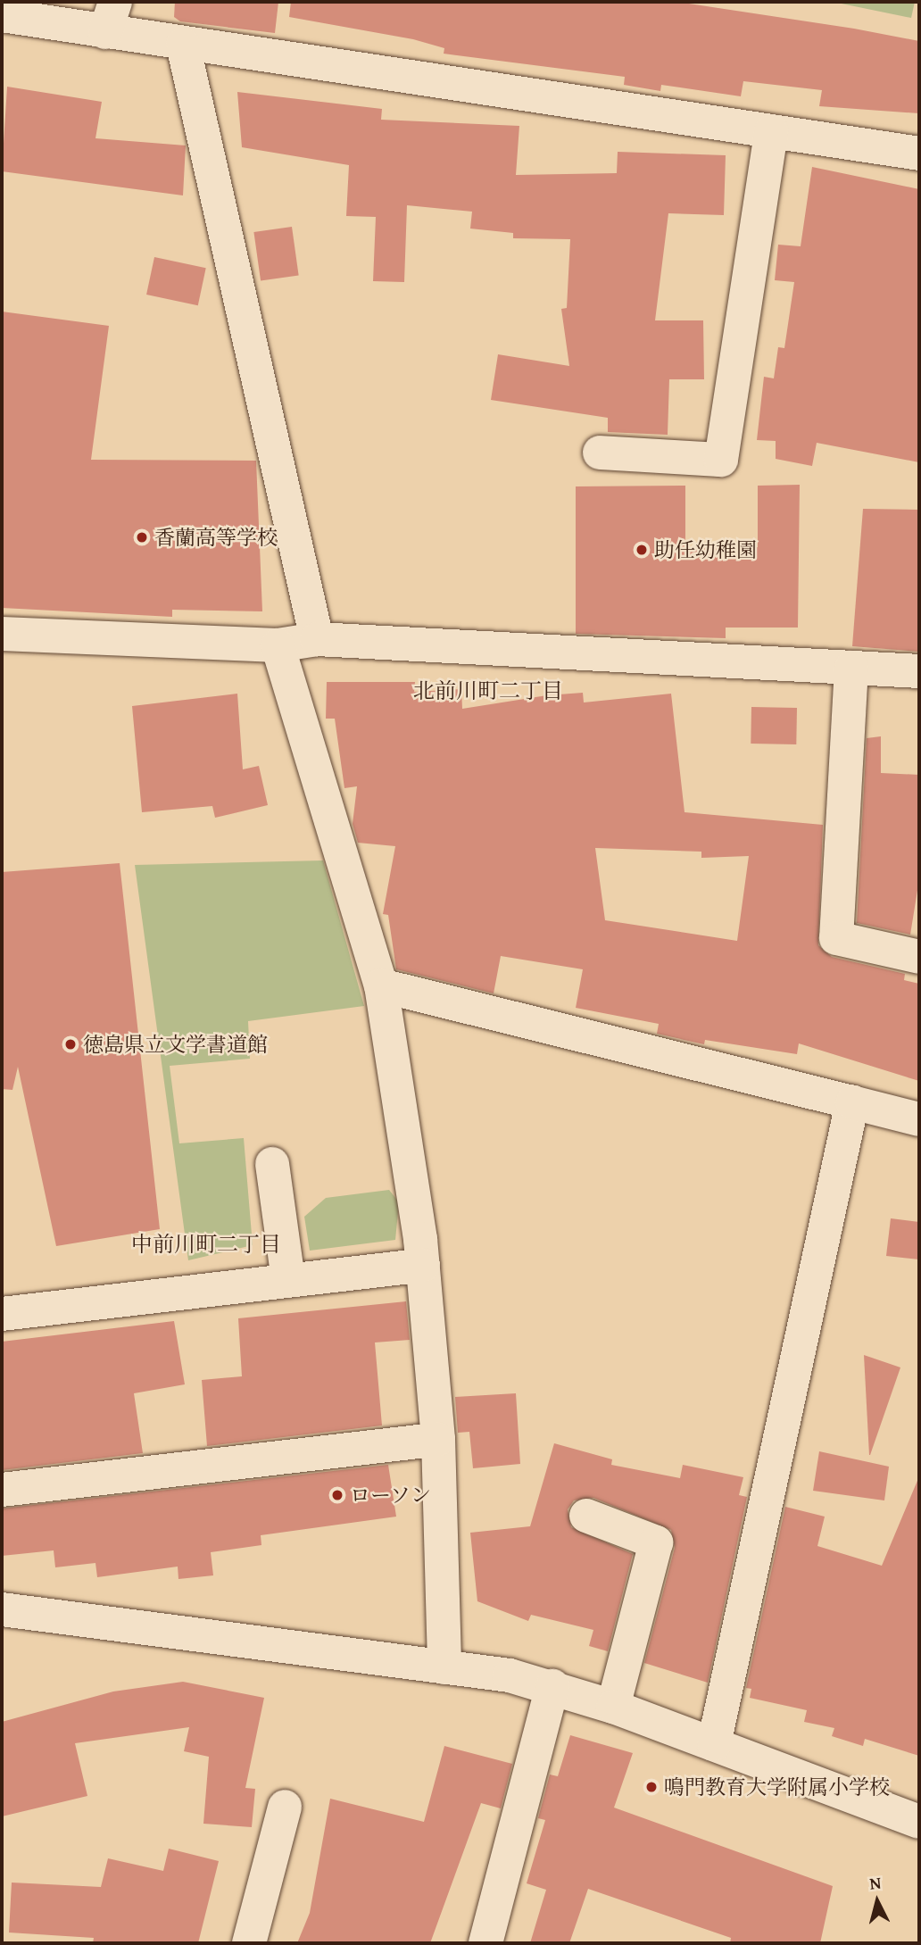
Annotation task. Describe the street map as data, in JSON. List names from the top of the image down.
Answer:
{
  "districts": ["北前川町二丁目", "中前川町二丁目"],
  "places": [
    "香蘭高等学校",
    "助任幼稚園",
    "徳島県立文学書道館",
    "ローソン",
    "鳴門教育大学附属小学校"
  ],
  "north": "top"
}
